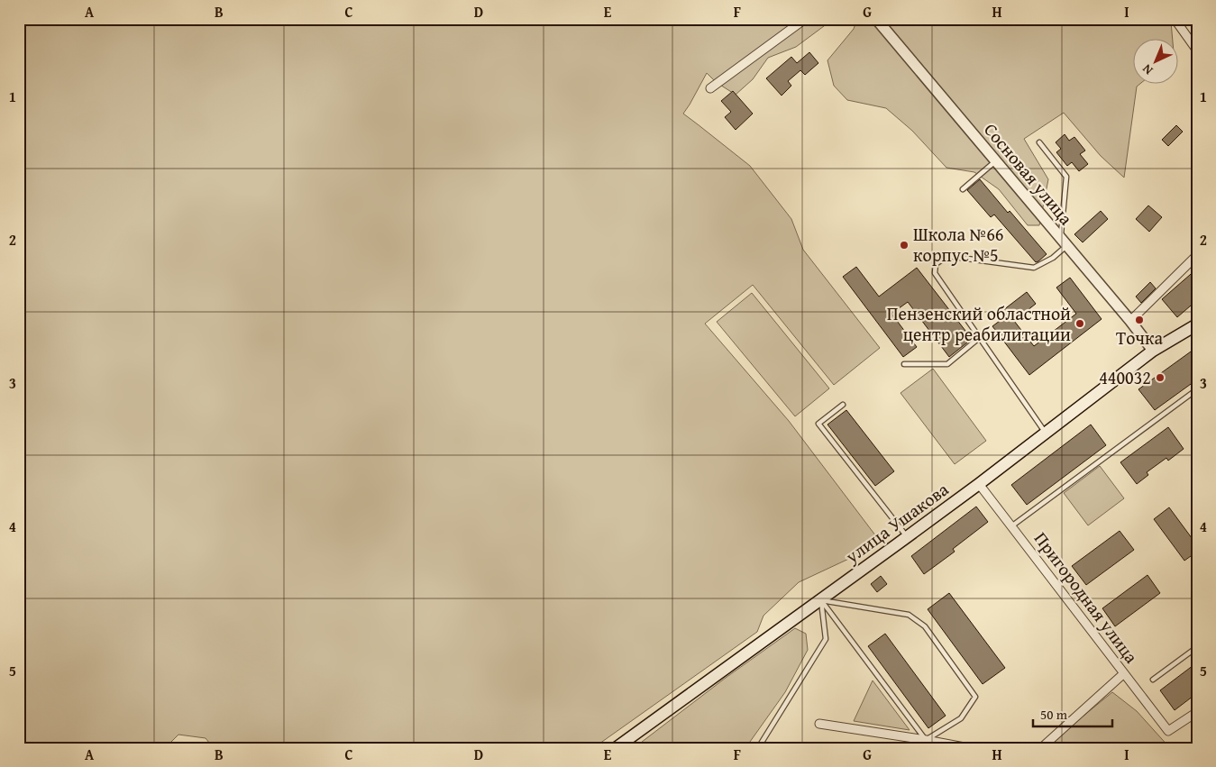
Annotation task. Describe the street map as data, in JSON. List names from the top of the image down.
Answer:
{
  "streets": {
    "main road": ["улица Ушакова"],
    "street": ["Сосновая улица", "Пригородная улица"]
  },
  "crossings": [
    ["Сосновая улица", "улица Ушакова"],
    ["улица Ушакова", "Пригородная улица"]
  ],
  "places": [
    "Школа №66 корпус №5",
    "Точка",
    "Пензенский областной центр реабилитации",
    "440032"
  ],
  "scale_bar": "50 m",
  "north": "bottom left",
  "grid": {
    "columns": [
      "A",
      "B",
      "C",
      "D",
      "E",
      "F",
      "G",
      "H",
      "I"
    ],
    "rows": [
      "1",
      "2",
      "3",
      "4",
      "5"
    ]
  }
}
